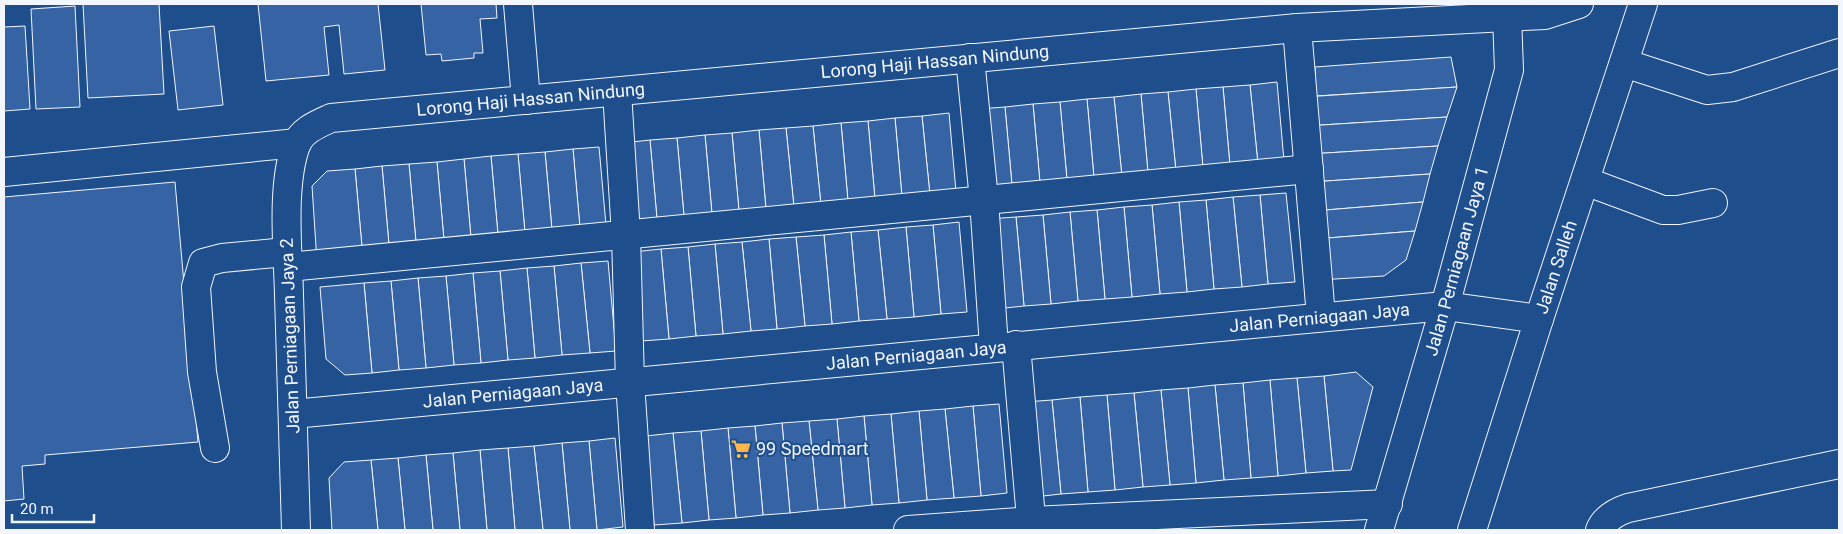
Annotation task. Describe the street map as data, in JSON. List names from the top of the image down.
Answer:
{
  "streets": {
    "street": [
      "Lorong Haji Hassan Nindung",
      "Jalan Perniagaan Jaya 1",
      "Jalan Salleh",
      "Jalan Perniagaan Jaya",
      "Jalan Perniagaan Jaya 2"
    ]
  },
  "crossings": [
    ["Lorong Haji Hassan Nindung", "Jalan Perniagaan Jaya 1"],
    ["Lorong Haji Hassan Nindung", "Jalan Perniagaan Jaya 2"],
    ["Jalan Perniagaan Jaya 1", "Jalan Perniagaan Jaya"],
    ["Jalan Salleh", "Jalan Perniagaan Jaya"],
    ["Jalan Perniagaan Jaya", "Jalan Perniagaan Jaya 2"]
  ],
  "places": {
    "supermarket": ["99 Speedmart"]
  },
  "scale_bar": "20 m"
}
